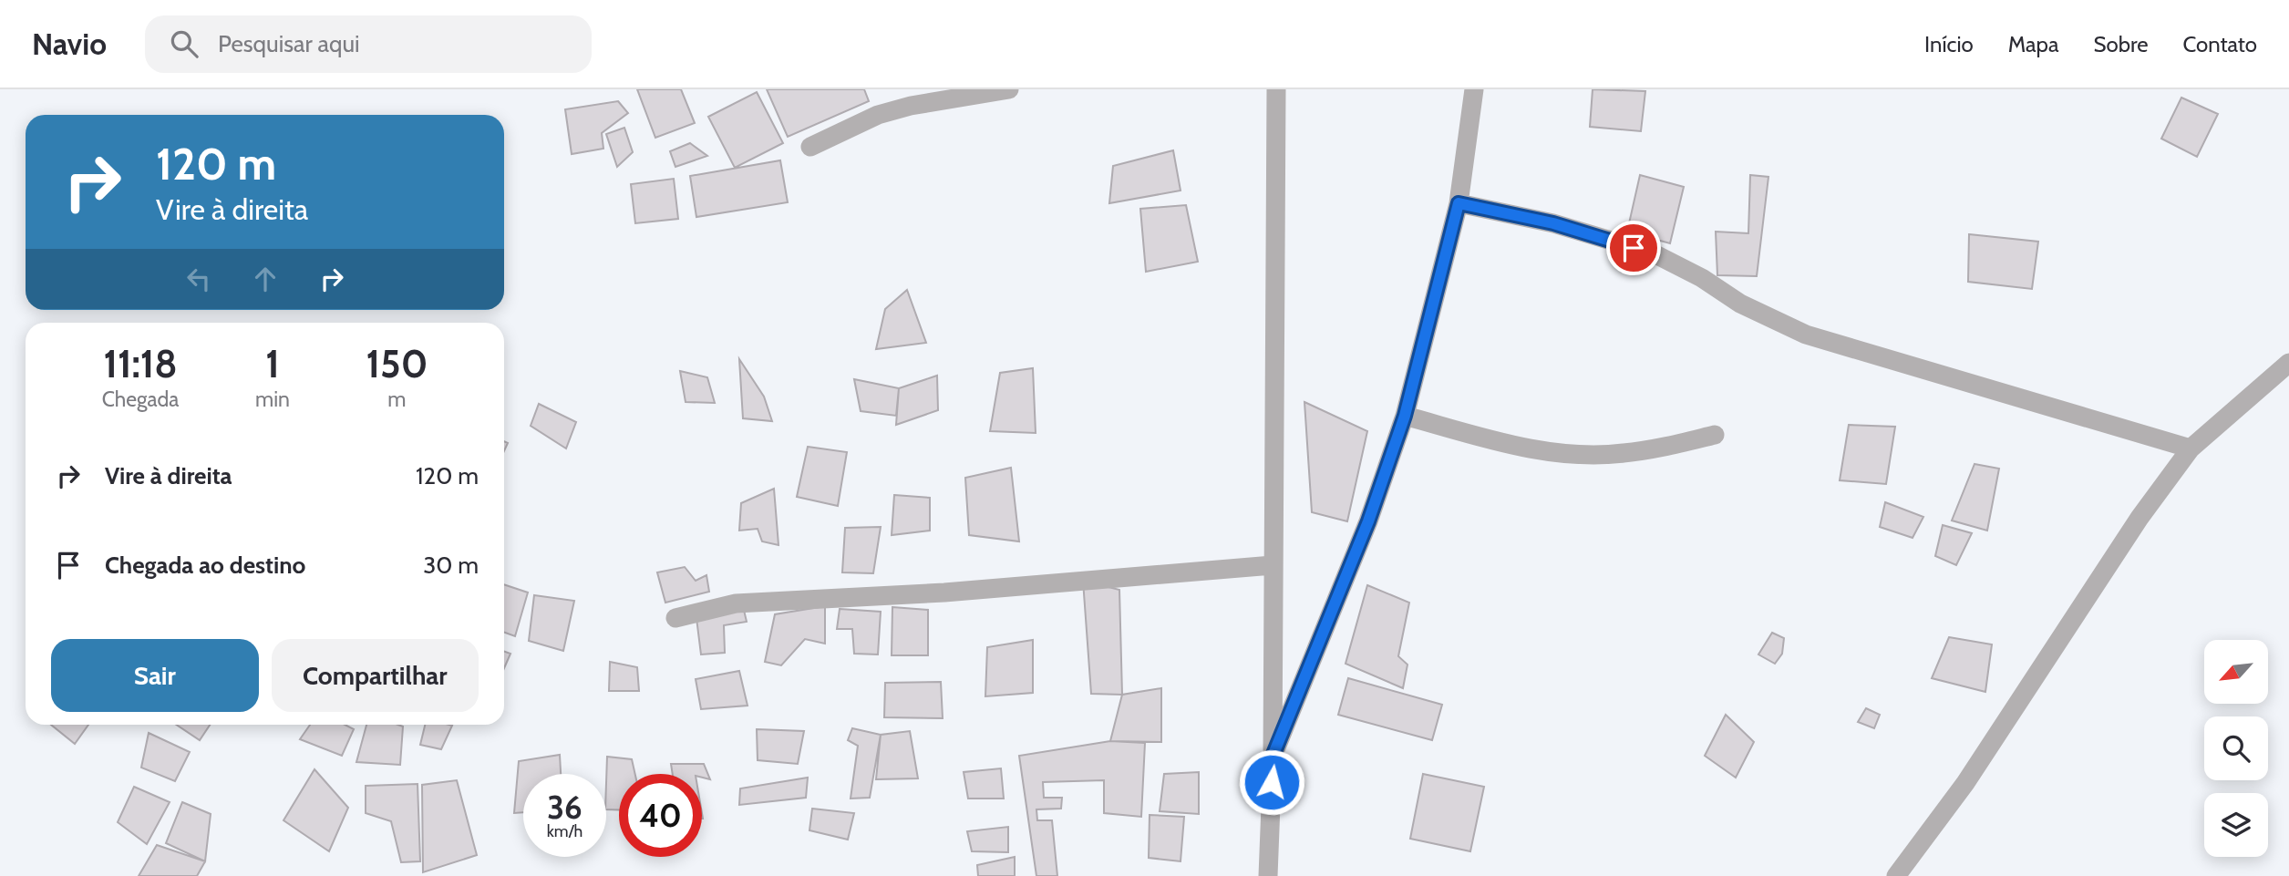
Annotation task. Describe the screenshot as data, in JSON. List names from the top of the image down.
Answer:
{
  "north": "bottom left",
  "page": {
    "header": "Navio",
    "search": "Pesquisar aqui",
    "nav": [
      "Início",
      "Mapa",
      "Sobre",
      "Contato"
    ],
    "turn": ["120 m", "Vire à direita"],
    "eta": [
      "11:18",
      "Chegada",
      "1",
      "min",
      "150",
      "m"
    ],
    "list": [
      {
        "name": "Vire à direita",
        "value": "120 m"
      },
      {
        "name": "Chegada ao destino",
        "value": "30 m"
      }
    ],
    "buttons": ["Sair", "Compartilhar"],
    "speed": "36 km/h",
    "limit": "40"
  }
}
